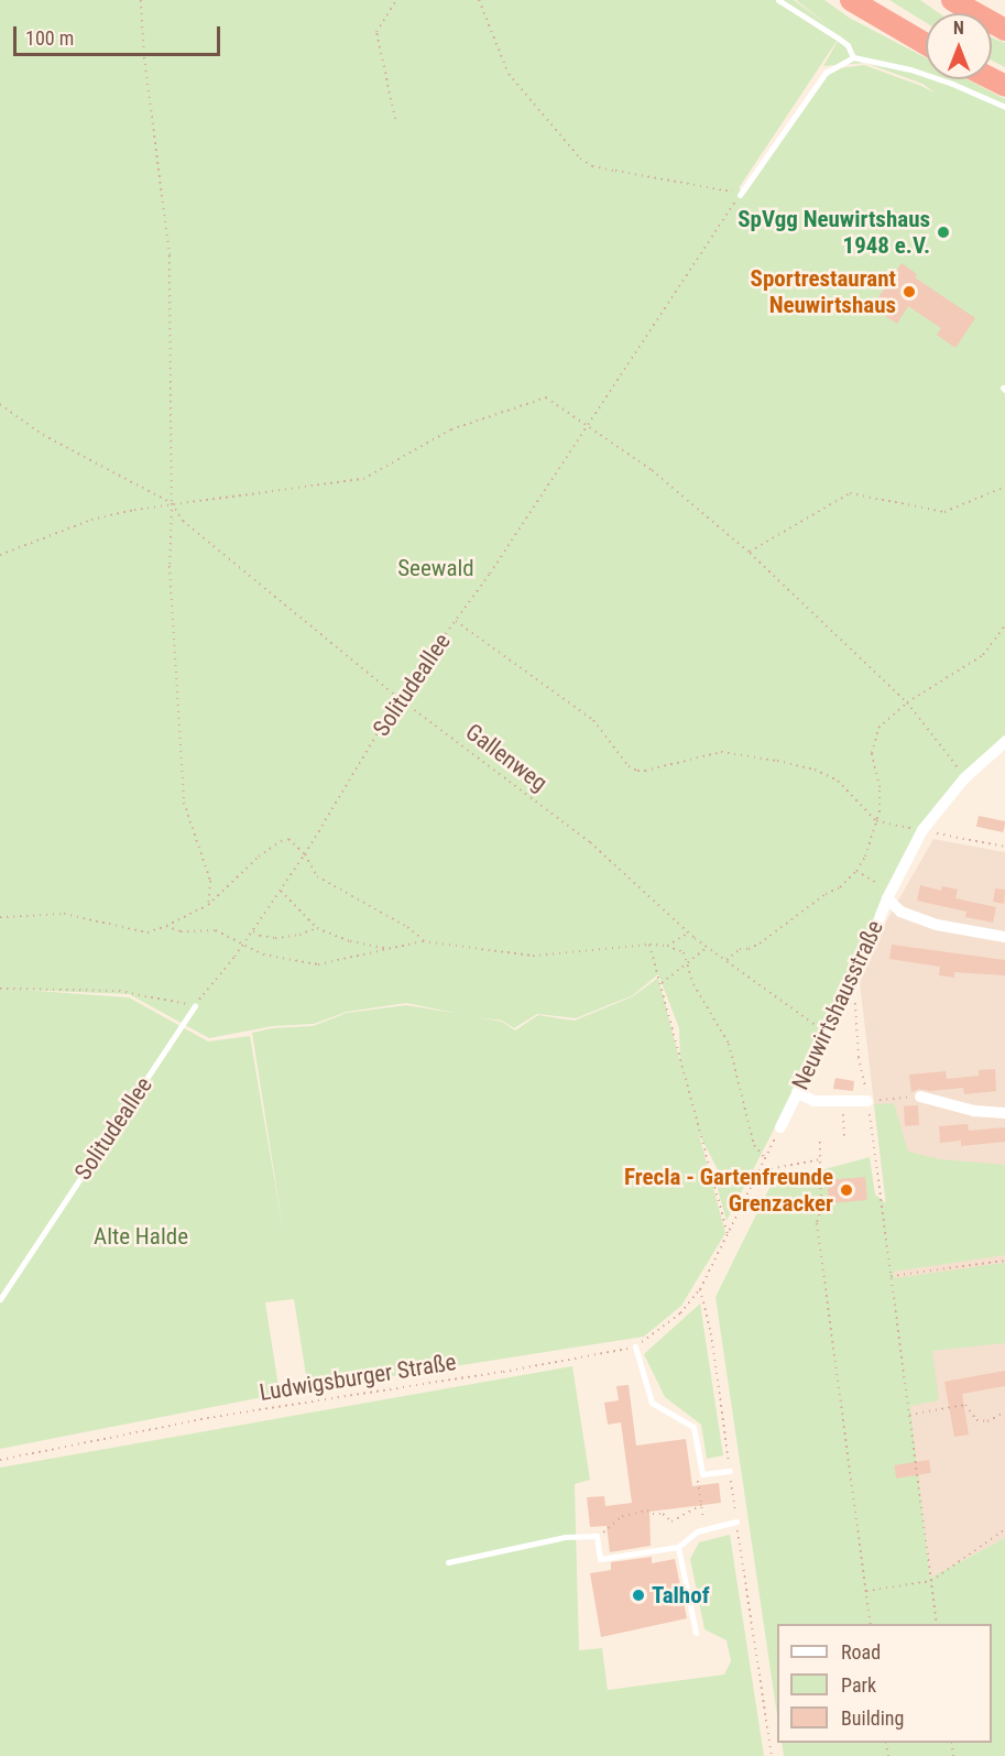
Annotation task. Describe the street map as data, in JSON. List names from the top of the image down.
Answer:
{
  "streets": {
    "street": ["Neuwirtshausstraße"],
    "lane": ["Solitudeallee"],
    "path": ["Gallenweg", "Ludwigsburger Straße"]
  },
  "crossings": [
    ["Solitudeallee", "Gallenweg"],
    ["Gallenweg", "Neuwirtshausstraße"]
  ],
  "parks": ["Seewald", "Alte Halde"],
  "places": [
    "SpVgg Neuwirtshaus 1948 e.V.",
    "Sportrestaurant Neuwirtshaus",
    "Frecla - Gartenfreunde Grenzacker",
    "Talhof"
  ],
  "legend": ["Road", "Park", "Building"],
  "scale_bar": "100 m",
  "north": "top"
}
